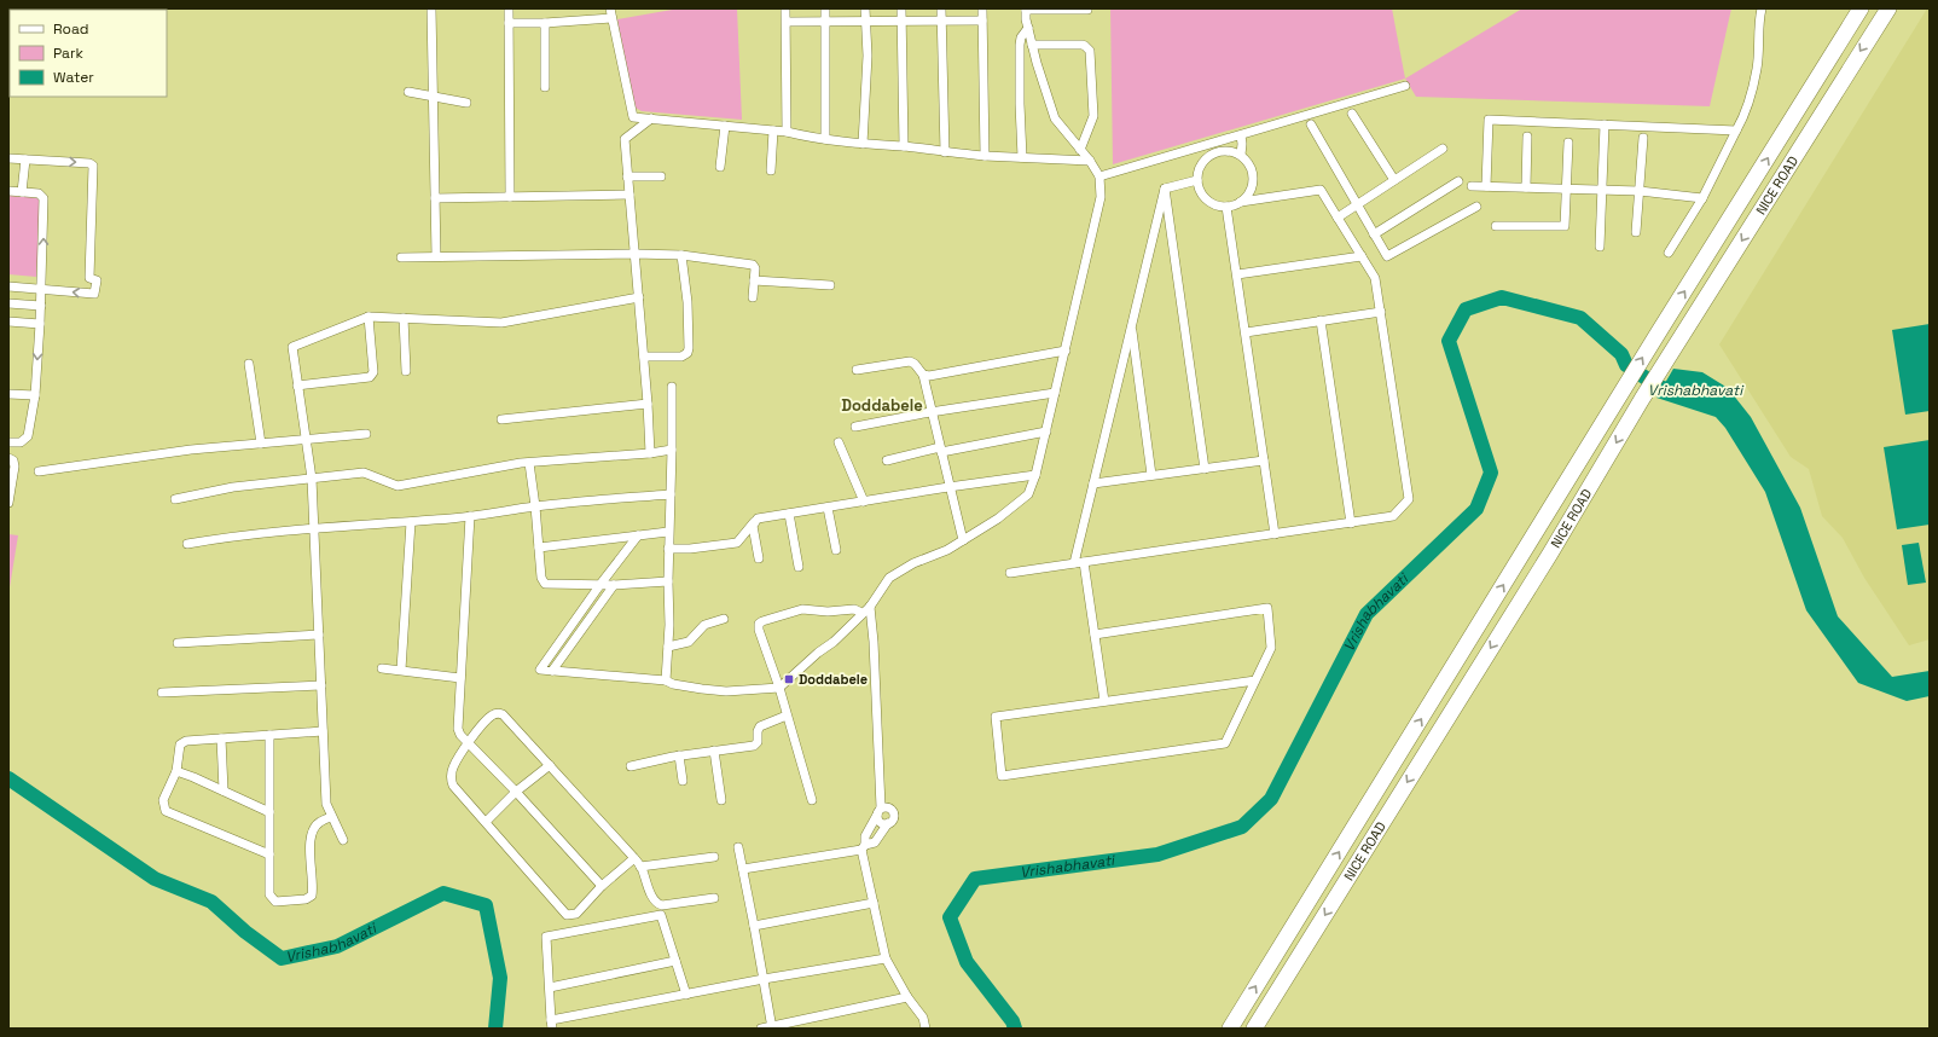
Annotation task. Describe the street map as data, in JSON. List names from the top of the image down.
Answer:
{
  "streets": {
    "highway": ["NICE ROAD"]
  },
  "districts": ["Doddabele"],
  "water": ["Vrishabhavati"],
  "places": {
    "transit": ["Doddabele"]
  },
  "legend": ["Road", "Park", "Water"]
}
